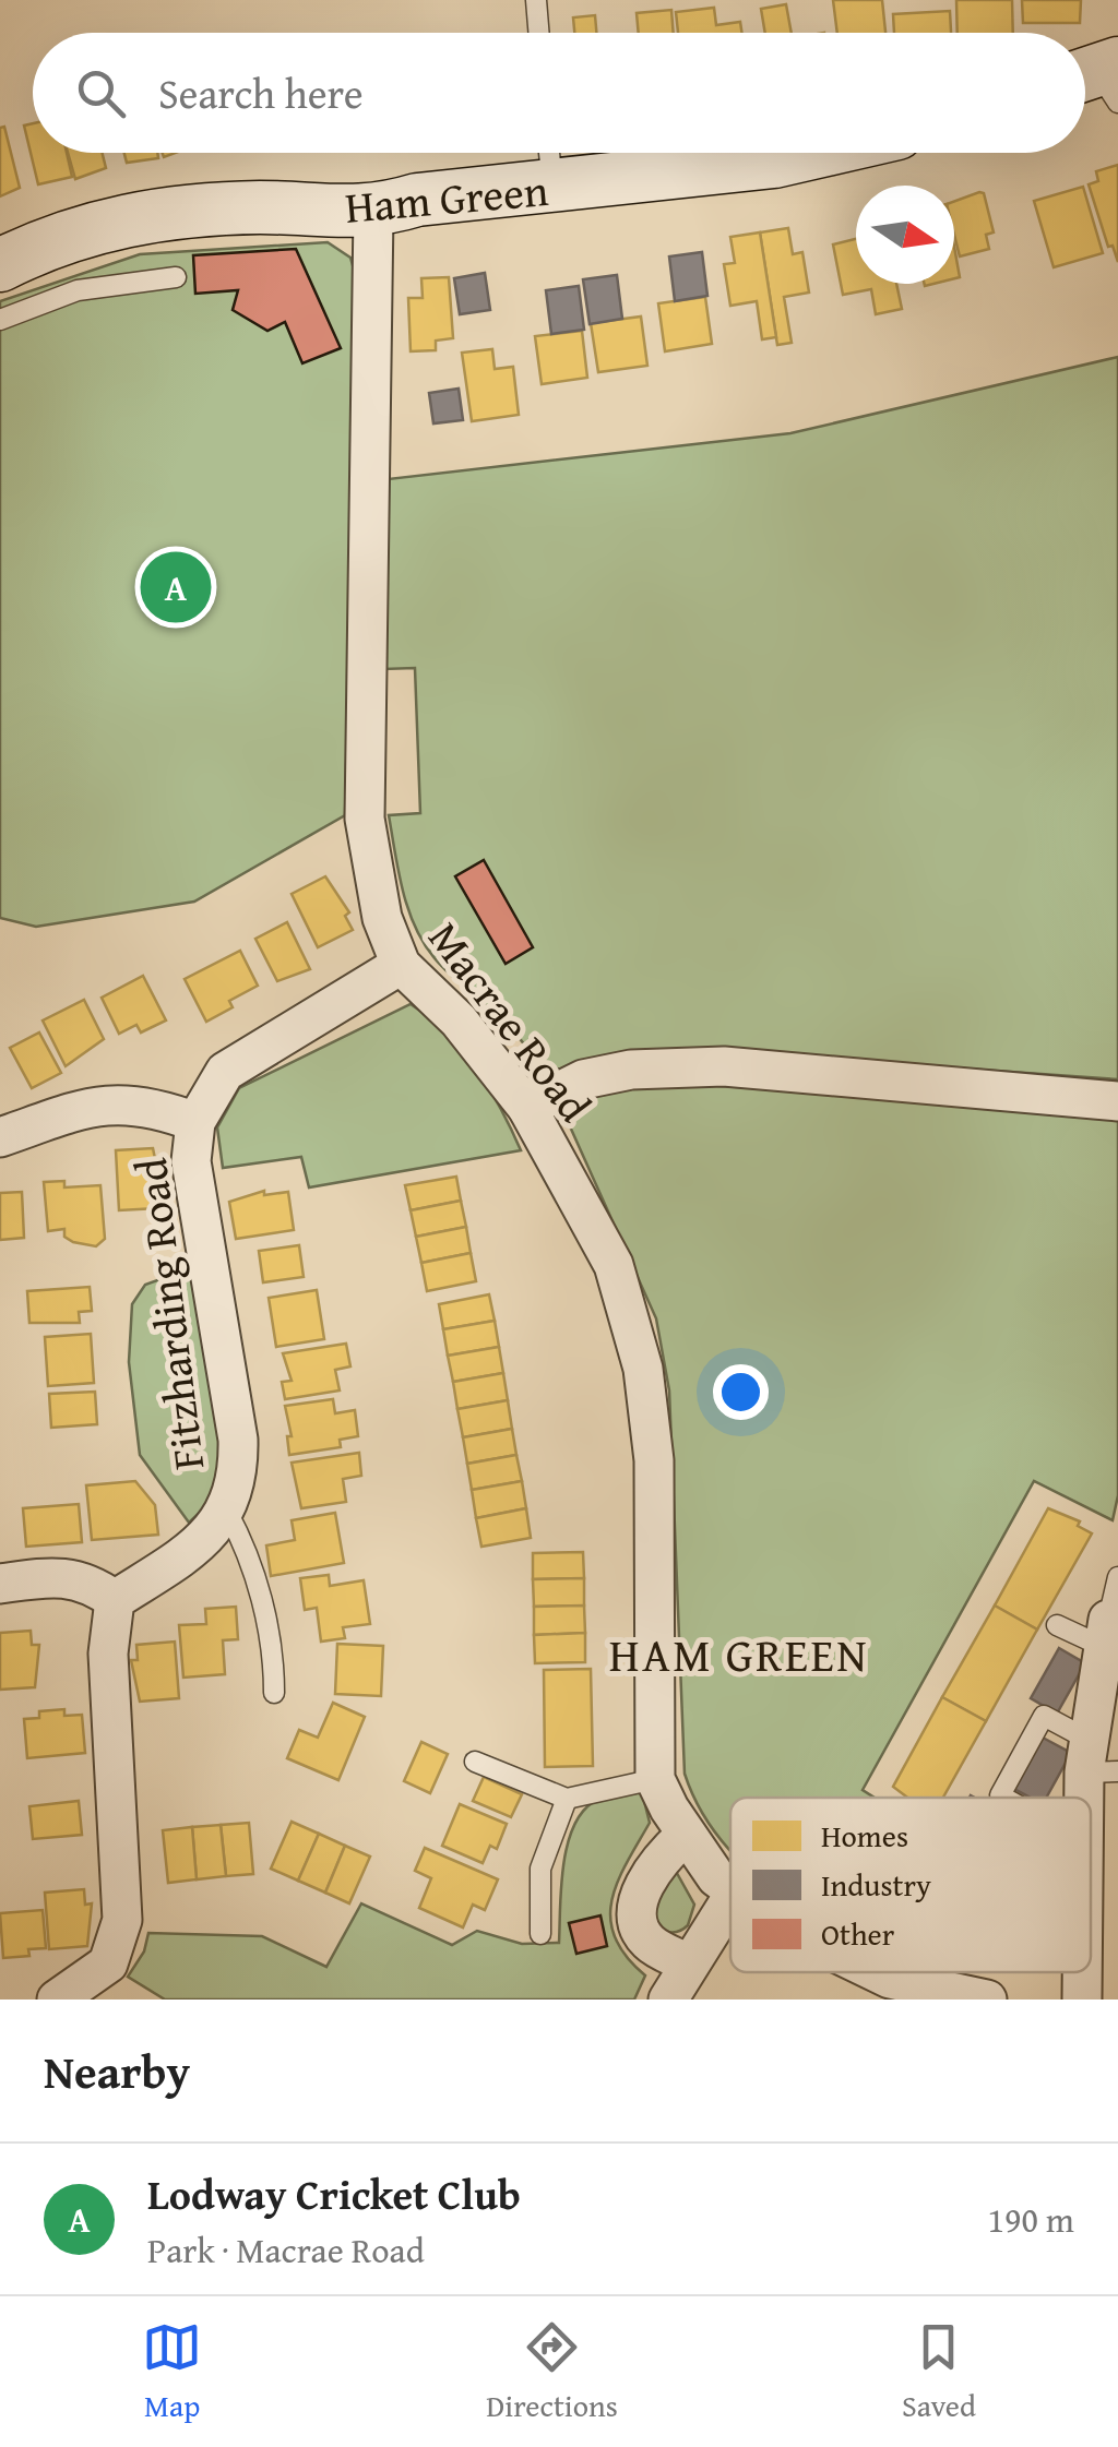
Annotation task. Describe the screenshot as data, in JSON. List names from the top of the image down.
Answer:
{
  "streets": {
    "street": ["Ham Green", "Macrae Road", "Fitzharding Road"]
  },
  "crossings": [
    ["Ham Green", "Macrae Road"],
    ["Macrae Road", "Fitzharding Road"]
  ],
  "districts": ["HAM GREEN"],
  "legend": ["Homes", "Industry", "Other"],
  "north": "right",
  "page": {
    "search": "Search here",
    "pins": "A",
    "heading": "Nearby",
    "list": [
      {
        "mark": "A",
        "name": "Lodway Cricket Club",
        "note": "Park · Macrae Road",
        "value": "190 m"
      }
    ],
    "nav": ["Map", "Directions", "Saved"]
  }
}
